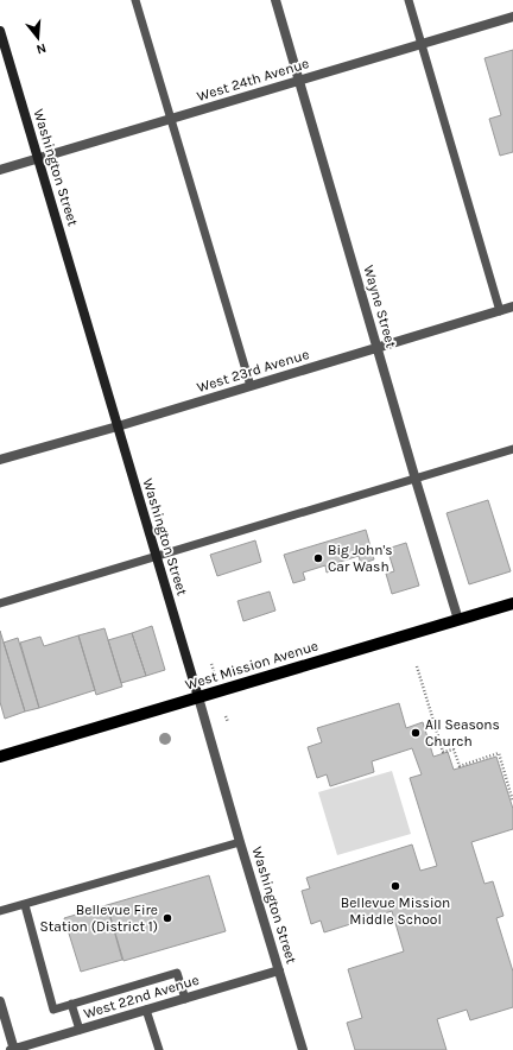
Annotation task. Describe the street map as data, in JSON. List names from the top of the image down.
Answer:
{
  "streets": {
    "main road": ["West Mission Avenue"],
    "street": [
      "West 24th Avenue",
      "Washington Street",
      "Wayne Street",
      "West 23rd Avenue",
      "West 22nd Avenue"
    ]
  },
  "crossings": [
    ["West 24th Avenue", "Washington Street"],
    ["West 24th Avenue", "Wayne Street"],
    ["Washington Street", "West 23rd Avenue"],
    ["Washington Street", "West Mission Avenue"],
    ["Washington Street", "West 22nd Avenue"],
    ["Wayne Street", "West 23rd Avenue"],
    ["Wayne Street", "West Mission Avenue"]
  ],
  "places": [
    "Big John's Car Wash",
    "All Seasons Church",
    "Bellevue Mission Middle School",
    "Bellevue Fire Station (District 1)"
  ],
  "north": "bottom"
}
